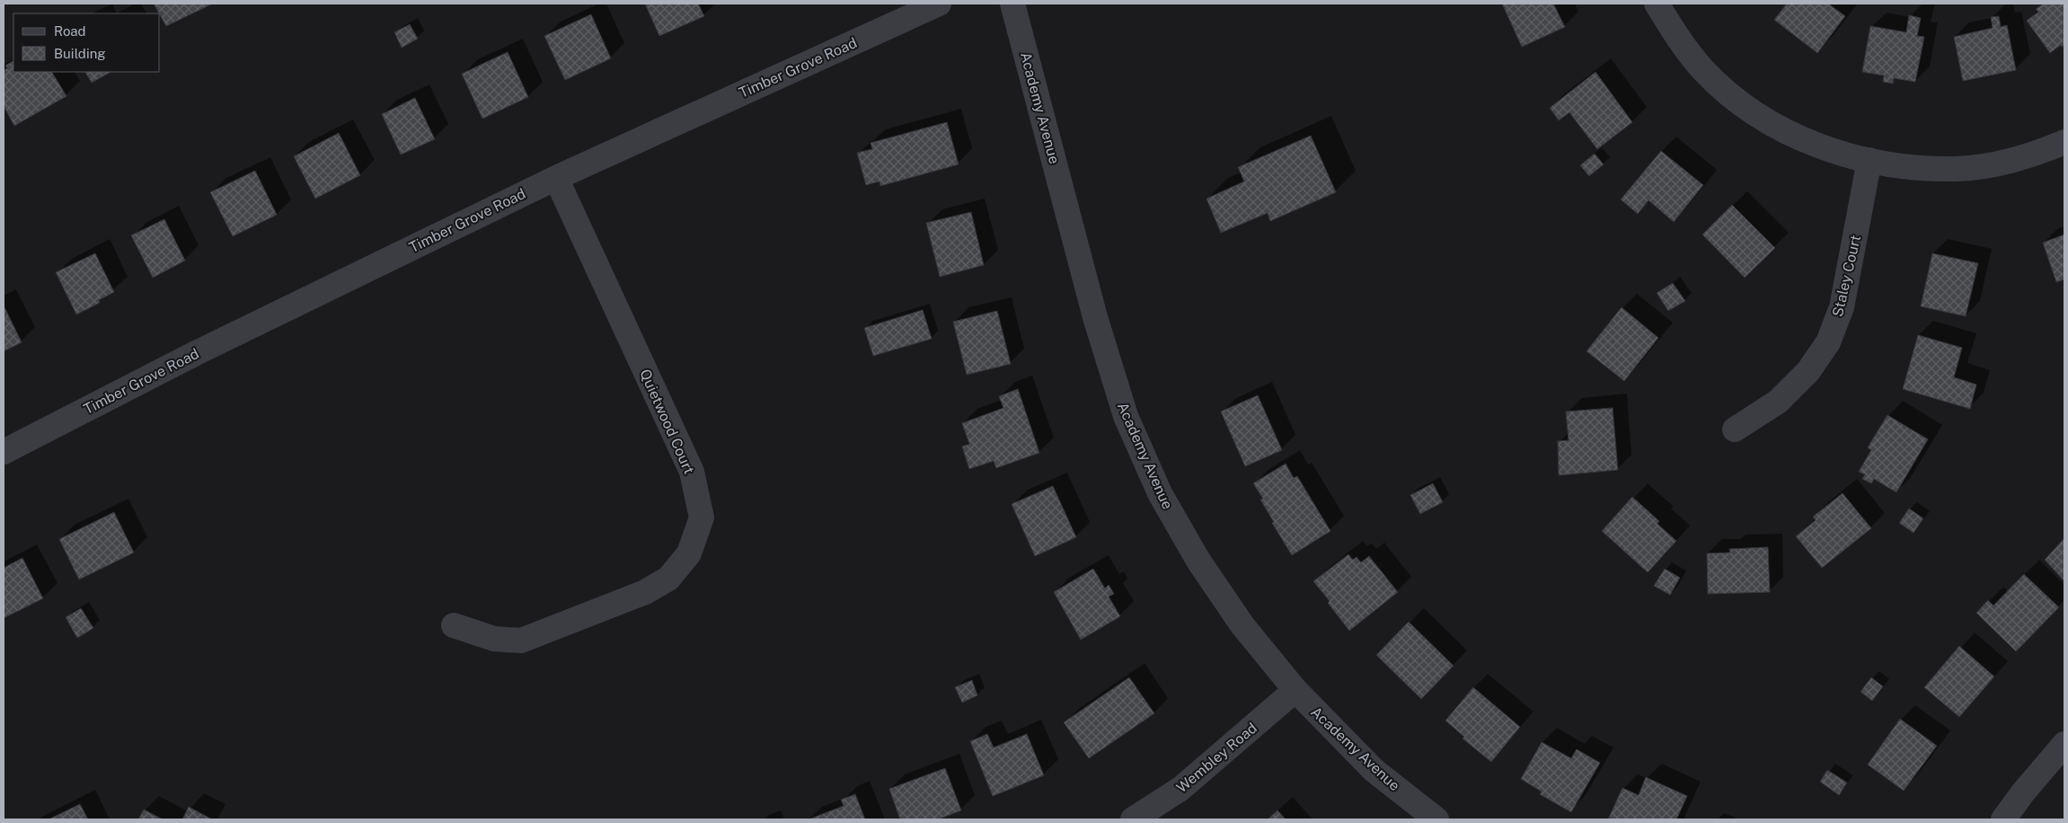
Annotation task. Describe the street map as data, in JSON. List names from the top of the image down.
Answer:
{
  "streets": {
    "street": [
      "Timber Grove Road",
      "Academy Avenue",
      "Staley Court",
      "Quietwood Court",
      "Wembley Road"
    ]
  },
  "crossings": [
    ["Timber Grove Road", "Quietwood Court"],
    ["Academy Avenue", "Wembley Road"]
  ],
  "legend": ["Road", "Building"]
}
